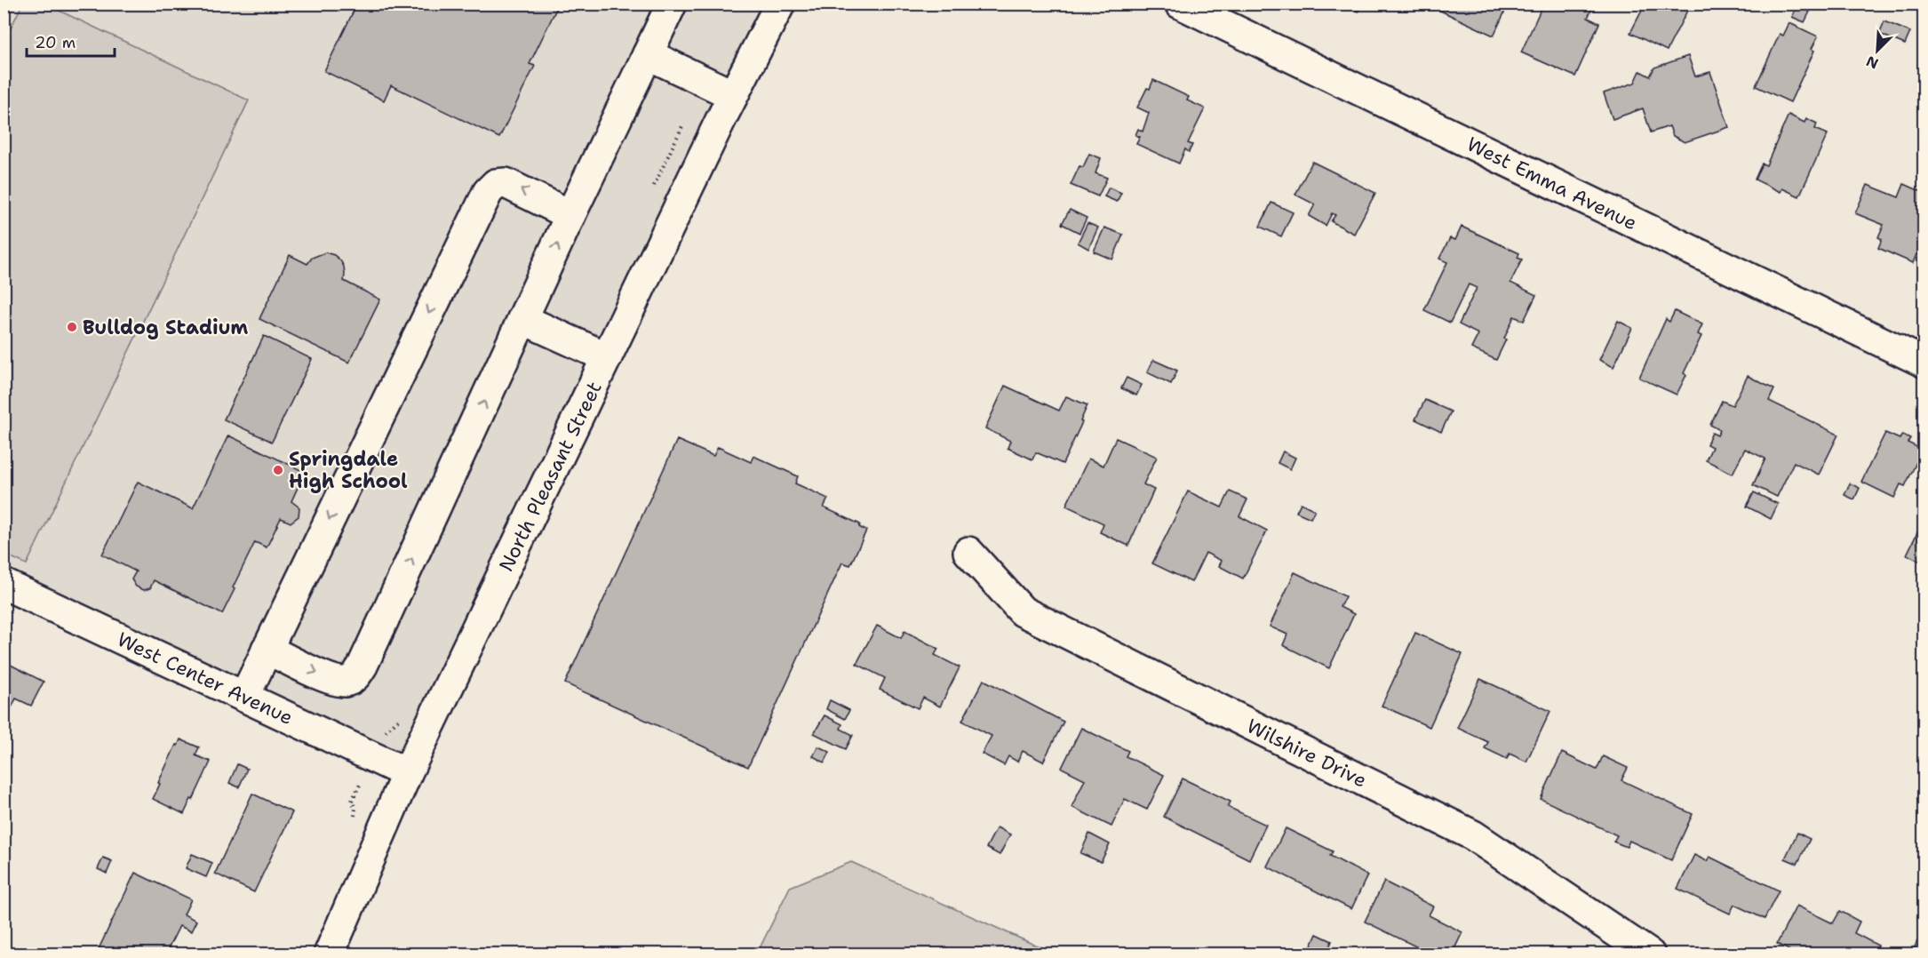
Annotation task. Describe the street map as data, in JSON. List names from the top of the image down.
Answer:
{
  "streets": {
    "street": [
      "West Emma Avenue",
      "North Pleasant Street",
      "West Center Avenue",
      "Wilshire Drive"
    ]
  },
  "crossings": [
    ["North Pleasant Street", "West Center Avenue"]
  ],
  "places": ["Bulldog Stadium", "Springdale High School"],
  "scale_bar": "20 m",
  "north": "bottom left"
}
